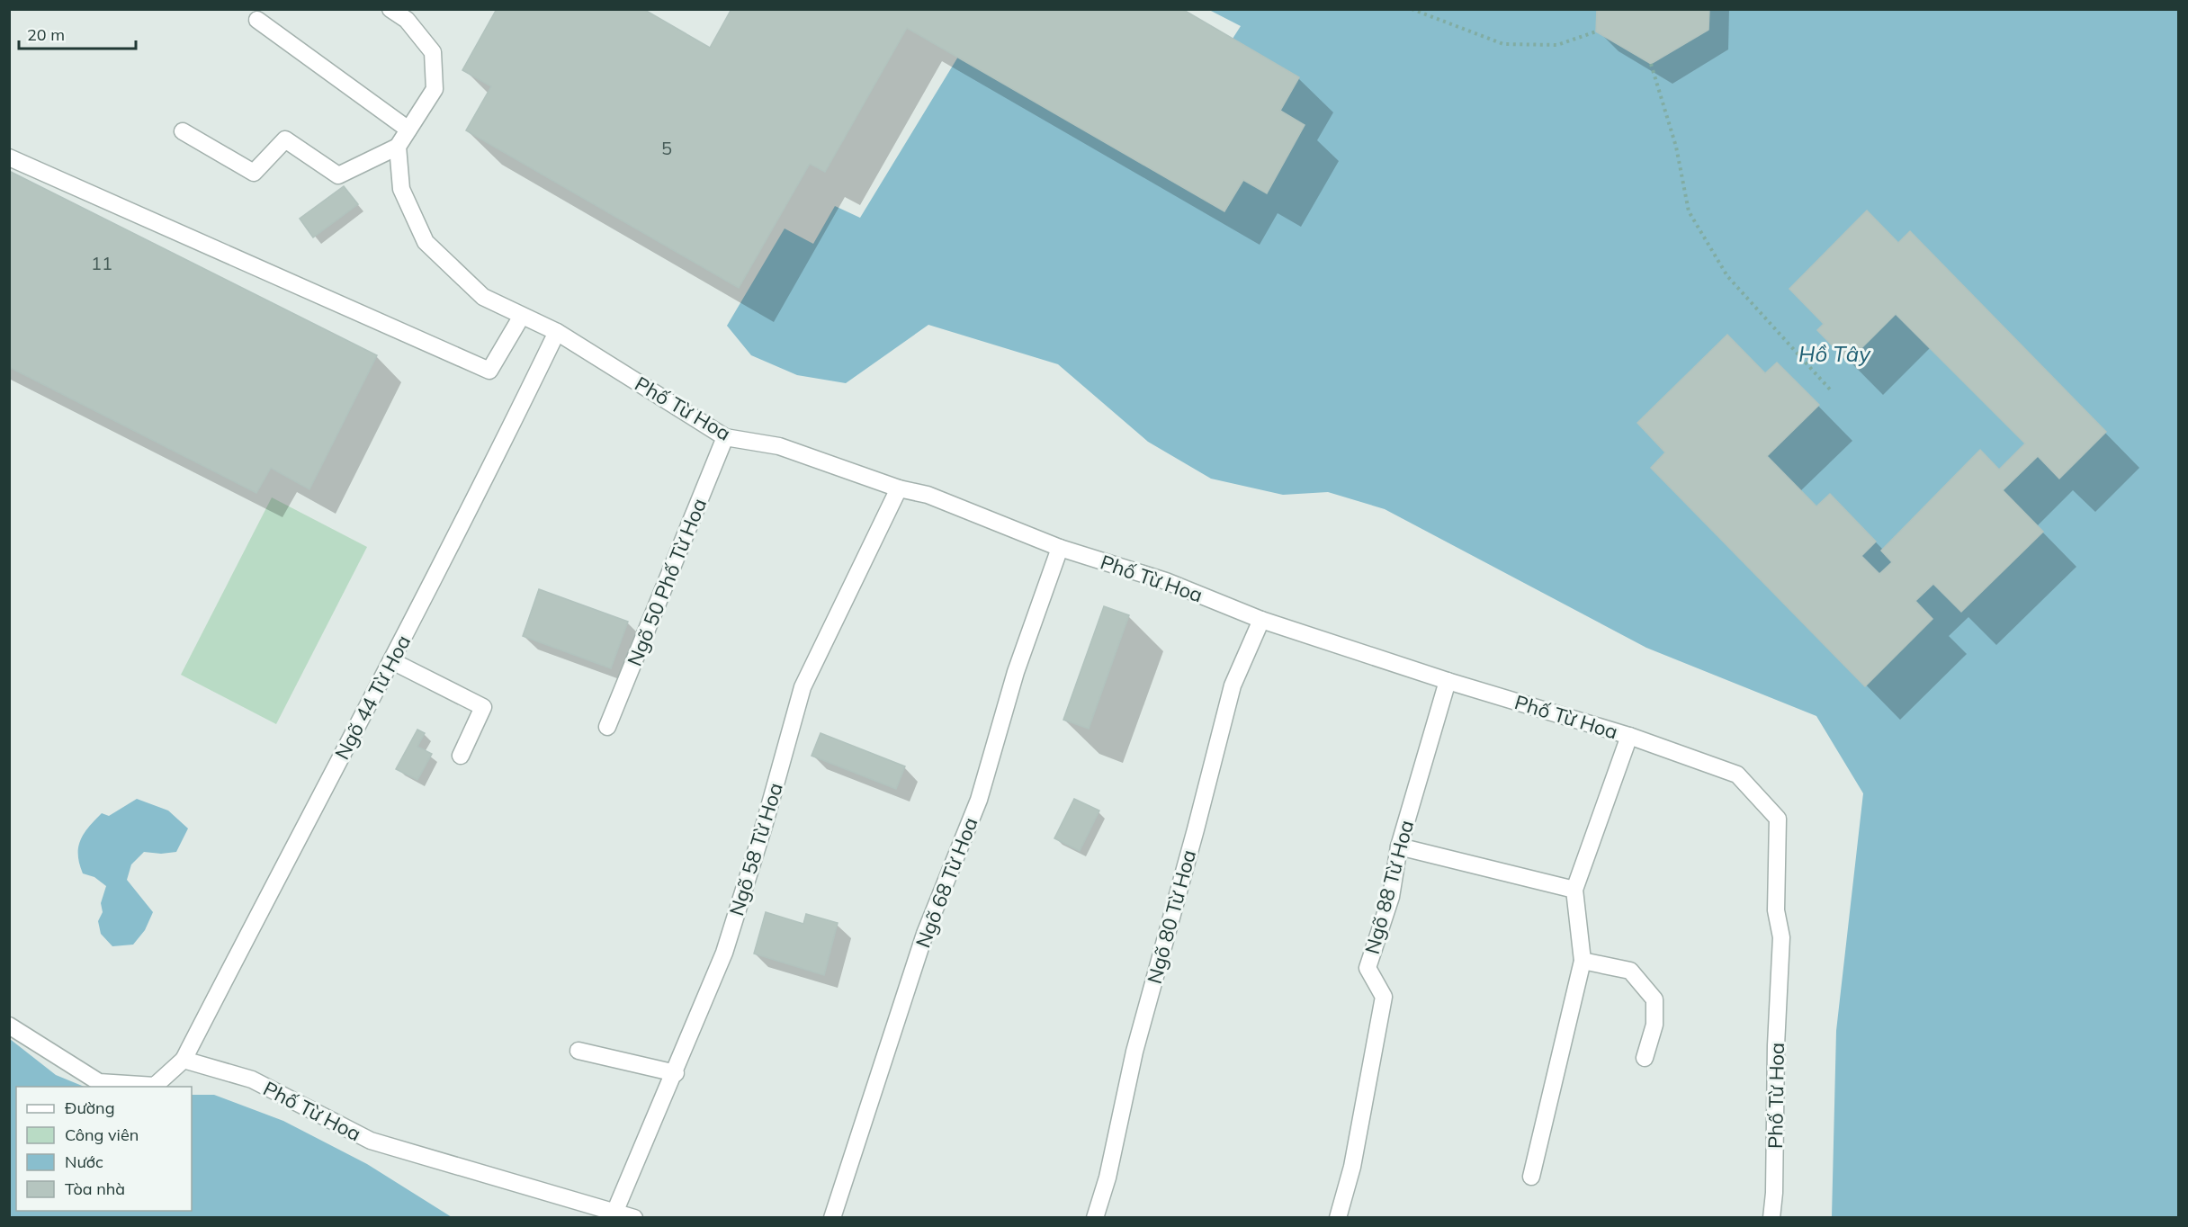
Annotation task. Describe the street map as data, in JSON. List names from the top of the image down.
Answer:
{
  "streets": {
    "street": [
      "Phố Từ Hoa",
      "Ngõ 50 Phố Từ Hoa",
      "Ngõ 44 Từ Hoa",
      "Ngõ 58 Từ Hoa",
      "Ngõ 68 Từ Hoa",
      "Ngõ 88 Từ Hoa",
      "Ngõ 80 Từ Hoa"
    ]
  },
  "crossings": [
    ["Phố Từ Hoa", "Ngõ 50 Phố Từ Hoa"],
    ["Phố Từ Hoa", "Ngõ 44 Từ Hoa"],
    ["Phố Từ Hoa", "Ngõ 58 Từ Hoa"],
    ["Phố Từ Hoa", "Ngõ 68 Từ Hoa"],
    ["Phố Từ Hoa", "Ngõ 88 Từ Hoa"],
    ["Phố Từ Hoa", "Ngõ 80 Từ Hoa"]
  ],
  "water": ["Hồ Tây"],
  "house_numbers": ["5", "11"],
  "legend": [
    "Đường",
    "Công viên",
    "Nước",
    "Tòa nhà"
  ],
  "scale_bar": "20 m"
}
